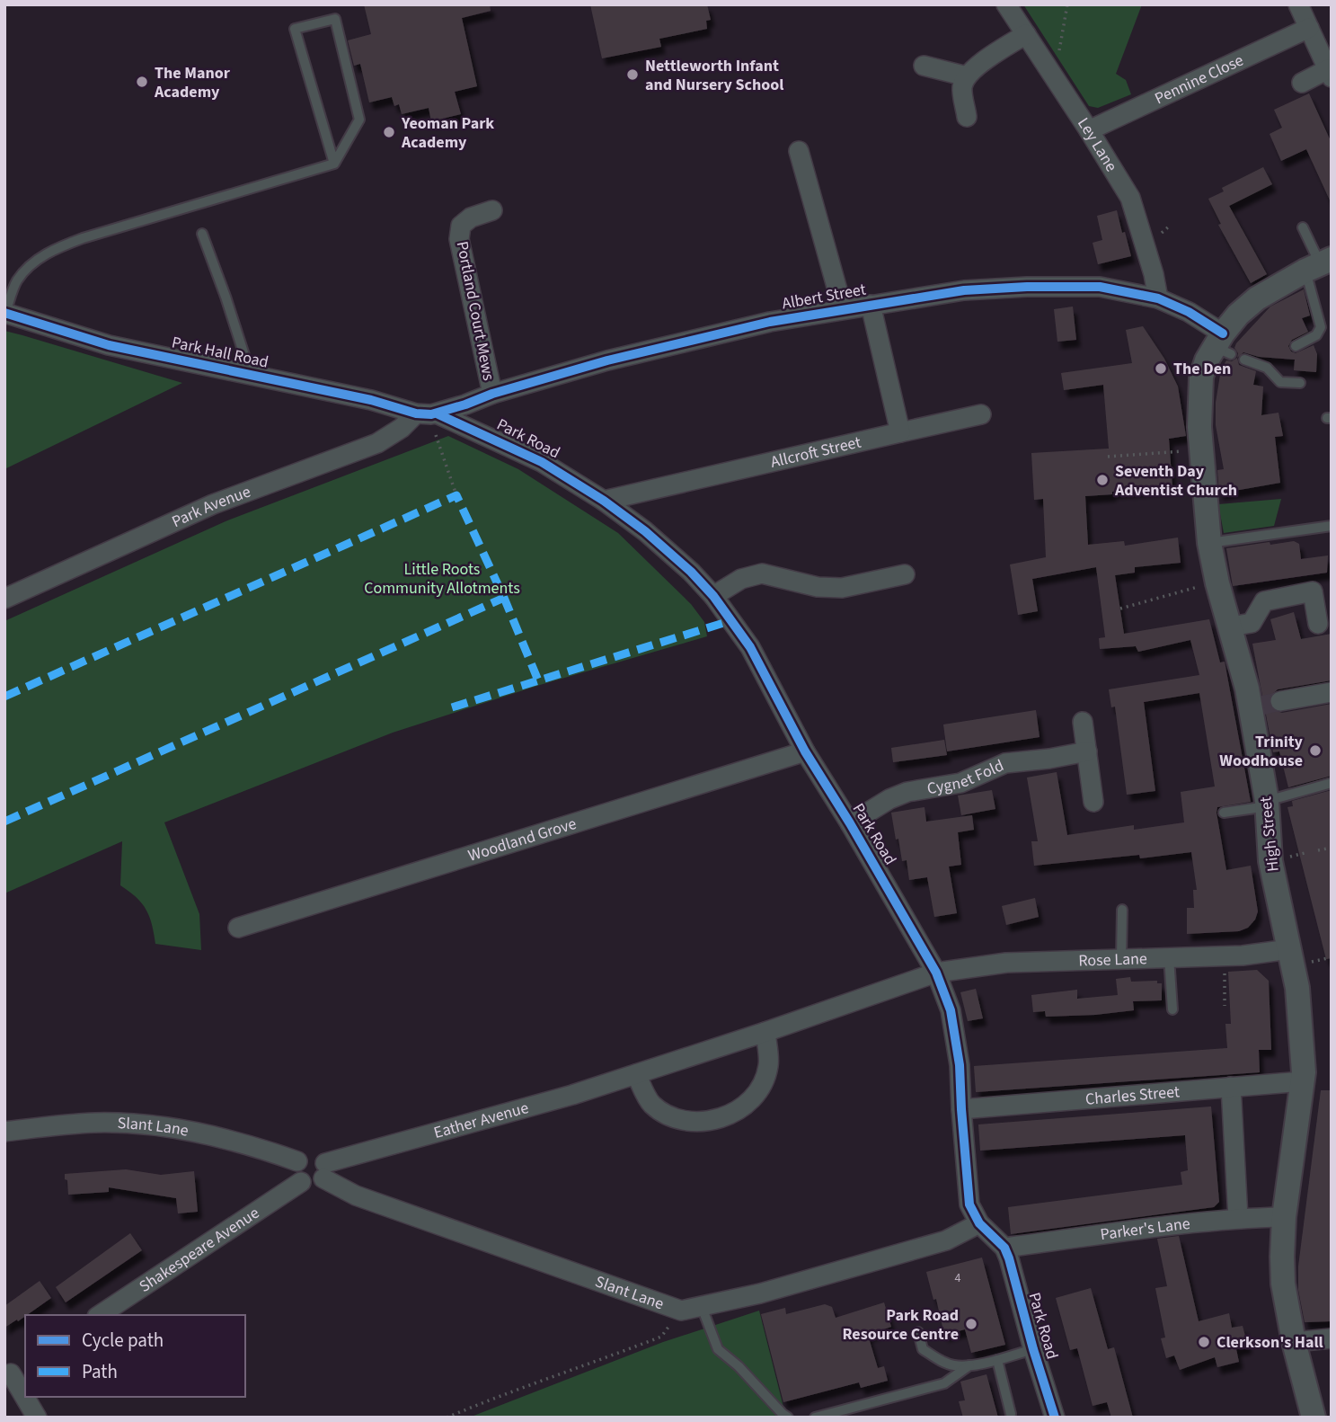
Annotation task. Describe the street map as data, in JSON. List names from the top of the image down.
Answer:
{
  "streets": {
    "street": [
      "Pennine Close",
      "Ley Lane",
      "Albert Street",
      "Portland Court Mews",
      "Park Hall Road",
      "Park Road",
      "Allcroft Street",
      "Park Avenue",
      "Cygnet Fold",
      "High Street",
      "Woodland Grove",
      "Rose Lane",
      "Charles Street",
      "Eather Avenue",
      "Slant Lane",
      "Parker's Lane",
      "Shakespeare Avenue"
    ]
  },
  "crossings": [
    ["Pennine Close", "Ley Lane"],
    ["Ley Lane", "Albert Street"],
    ["Albert Street", "Portland Court Mews"],
    ["Albert Street", "Park Hall Road"],
    ["Albert Street", "Park Road"],
    ["Albert Street", "Park Avenue"],
    ["Albert Street", "High Street"],
    ["Park Hall Road", "Park Road"],
    ["Park Hall Road", "Park Avenue"],
    ["Park Road", "Allcroft Street"],
    ["Park Road", "Park Avenue"],
    ["Park Road", "Cygnet Fold"],
    ["Park Road", "Woodland Grove"],
    ["Park Road", "Rose Lane"],
    ["Park Road", "Charles Street"],
    ["Park Road", "Eather Avenue"],
    ["Park Road", "Slant Lane"],
    ["Park Road", "Parker's Lane"],
    ["High Street", "Rose Lane"],
    ["High Street", "Charles Street"],
    ["High Street", "Parker's Lane"],
    ["Rose Lane", "Eather Avenue"],
    ["Eather Avenue", "Slant Lane"],
    ["Eather Avenue", "Shakespeare Avenue"],
    ["Slant Lane", "Shakespeare Avenue"]
  ],
  "parks": ["Little Roots Community Allotments"],
  "places": [
    "Nettleworth Infant and Nursery School",
    "The Manor Academy",
    "Yeoman Park Academy",
    "The Den",
    "Seventh Day Adventist Church",
    "Trinity Woodhouse",
    "Park Road Resource Centre",
    "Clerkson's Hall"
  ],
  "house_numbers": ["4"],
  "legend": ["Cycle path", "Path"]
}
